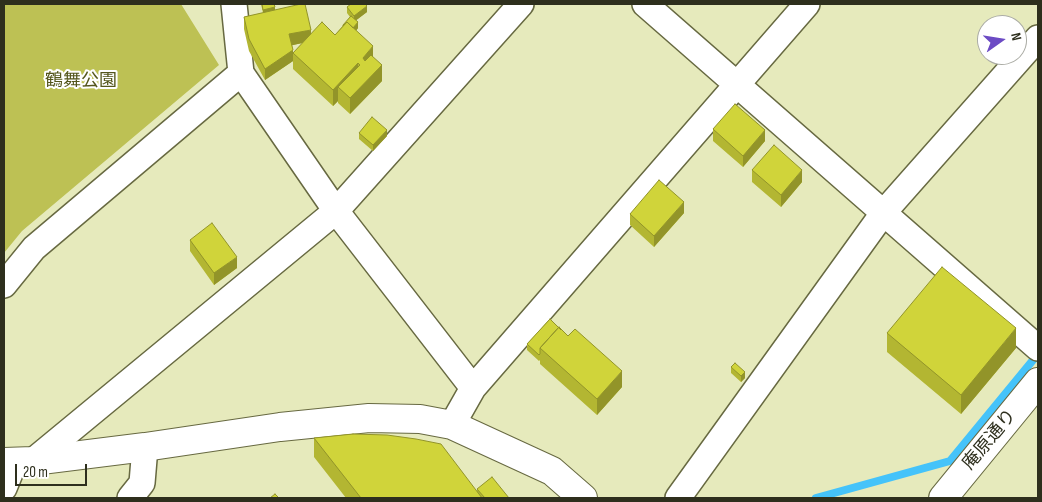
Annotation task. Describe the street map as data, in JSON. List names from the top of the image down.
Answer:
{
  "streets": {
    "street": ["庵原通り"]
  },
  "parks": ["鶴舞公園"],
  "scale_bar": "20 m",
  "north": "right"
}
